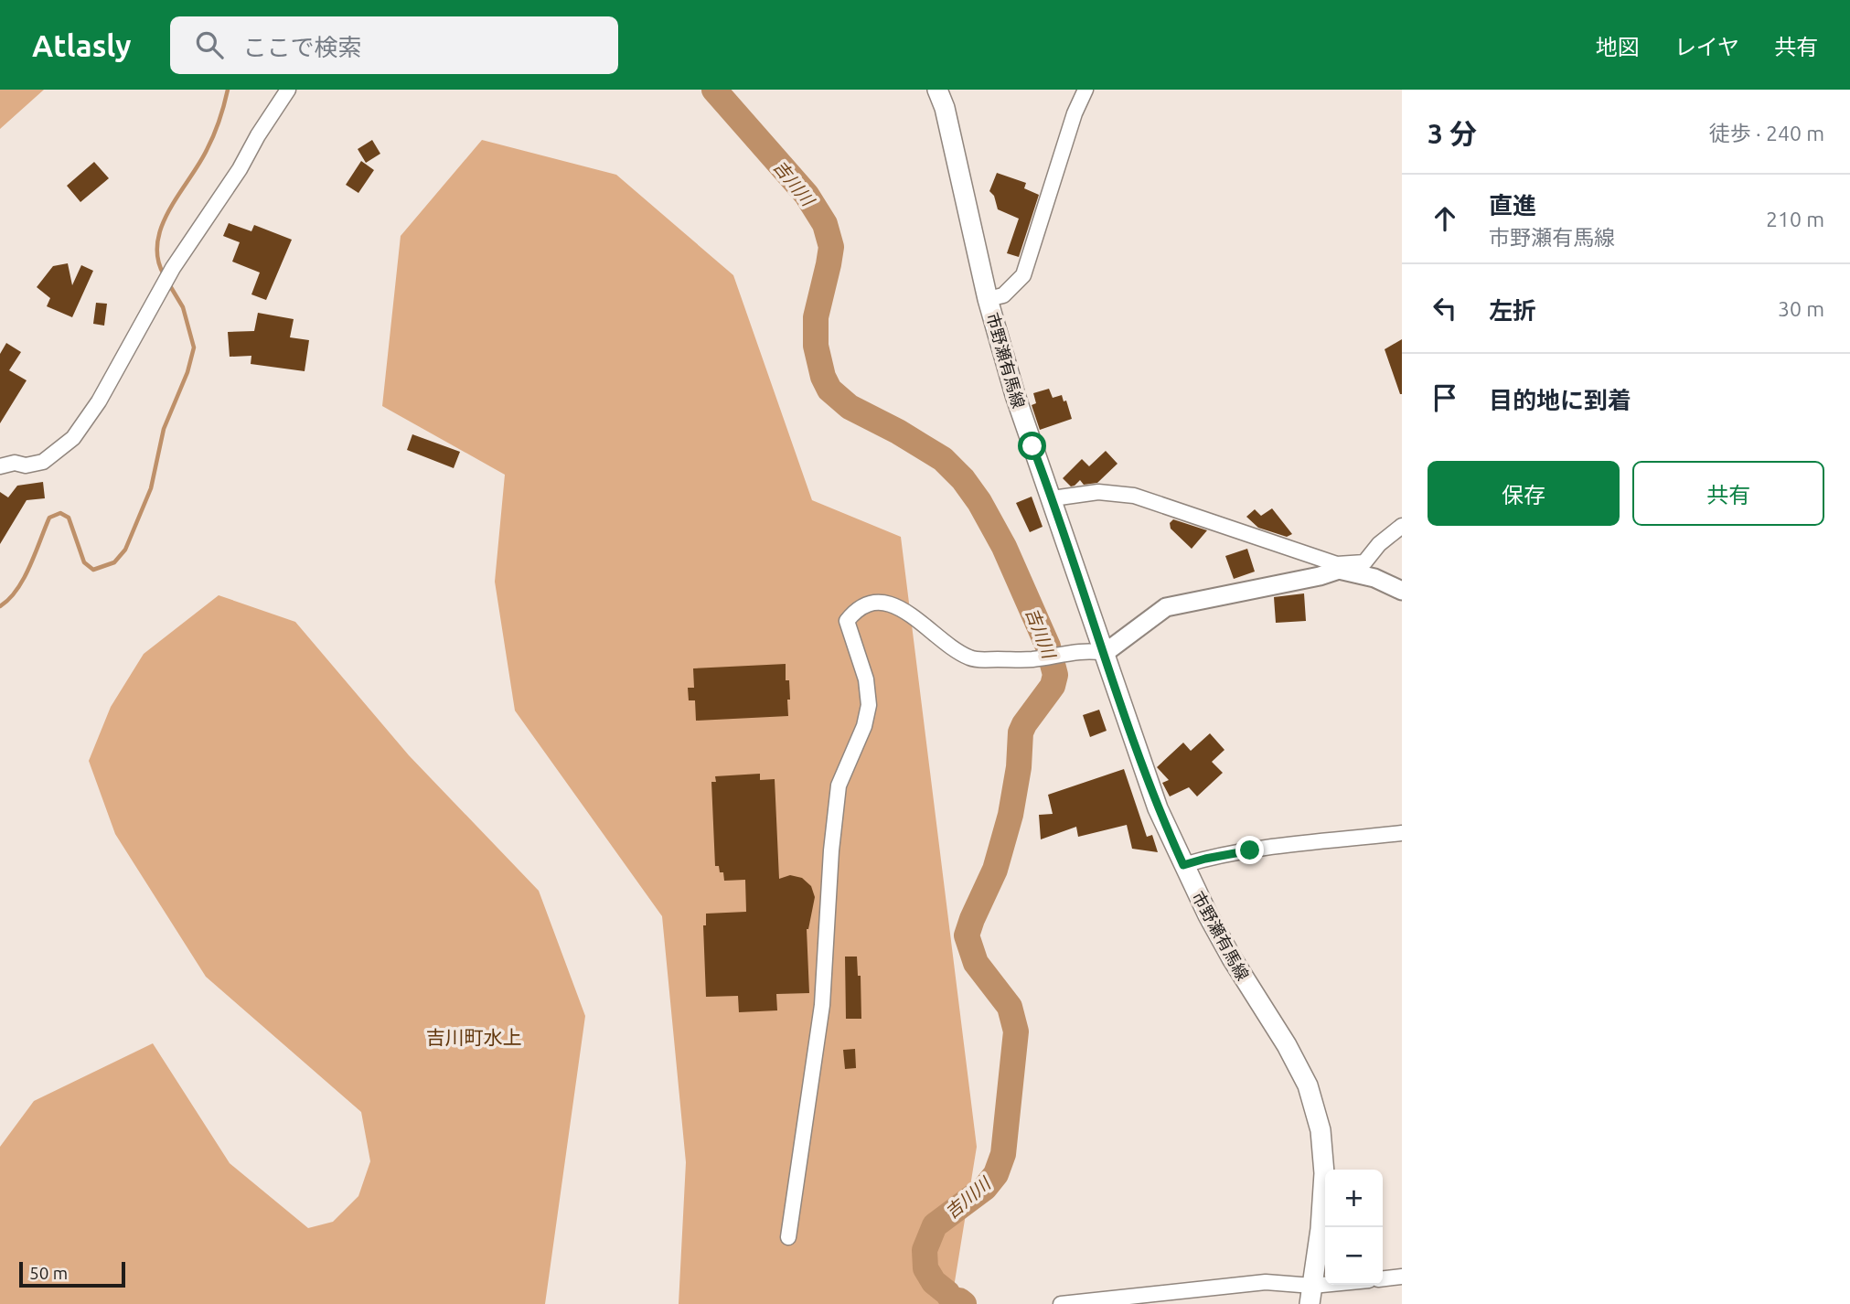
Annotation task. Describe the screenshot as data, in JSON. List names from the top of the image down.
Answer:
{
  "streets": {
    "main road": ["市野瀬有馬線"]
  },
  "districts": ["吉川町水上"],
  "water": ["吉川川"],
  "scale_bar": "50 m",
  "page": {
    "header": "Atlasly",
    "search": "ここで検索",
    "nav": ["地図", "レイヤ", "共有"],
    "heading": ["3 分", "徒歩 · 240 m"],
    "list": [
      ["直進", "市野瀬有馬線", "210 m"],
      ["左折", "30 m"],
      "目的地に到着"
    ],
    "buttons": ["保存", "共有"],
    "map_buttons": ["+", "−"],
    "scale": "50 m"
  }
}
